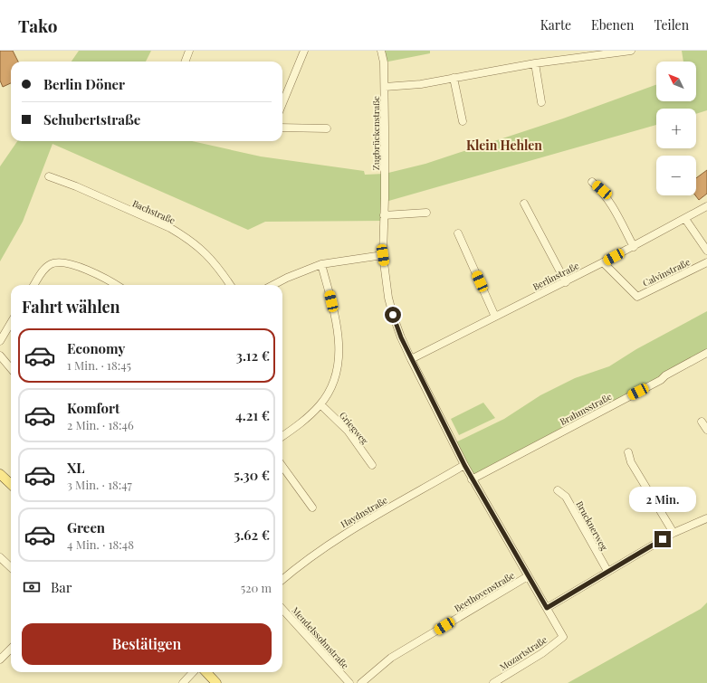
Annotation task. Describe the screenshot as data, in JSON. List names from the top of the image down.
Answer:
{
  "streets": {
    "street": [
      "Zugbrückenstraße",
      "Bachstraße",
      "Calvinstraße",
      "Berlinstraße",
      "Brahmsstraße",
      "Griegweg",
      "Haydnstraße",
      "Brucknerweg",
      "Beethovenstraße",
      "Mendelssohnstraße",
      "Mozartstraße"
    ]
  },
  "crossings": [
    ["Zugbrückenstraße", "Berlinstraße"],
    ["Zugbrückenstraße", "Brahmsstraße"],
    ["Zugbrückenstraße", "Haydnstraße"],
    ["Zugbrückenstraße", "Beethovenstraße"],
    ["Zugbrückenstraße", "Mozartstraße"],
    ["Calvinstraße", "Berlinstraße"]
  ],
  "districts": ["Klein Hehlen"],
  "north": "top left",
  "page": {
    "header": "Tako",
    "nav": ["Karte", "Ebenen", "Teilen"],
    "map_buttons": ["+", "−"],
    "banner": ["Berlin Döner", "Schubertstraße"],
    "heading": "Fahrt wählen",
    "list": [
      {
        "name": "Economy",
        "note": "1 Min. · 18:45",
        "value": "3.12 €"
      },
      {
        "name": "Komfort",
        "note": "2 Min. · 18:46",
        "value": "4.21 €"
      },
      {
        "name": "XL",
        "note": "3 Min. · 18:47",
        "value": "5.30 €"
      },
      {
        "name": "Green",
        "note": "4 Min. · 18:48",
        "value": "3.62 €"
      }
    ],
    "bubble": "2 Min.",
    "pay": ["Bar", "520 m"],
    "buttons": "Bestätigen"
  }
}
